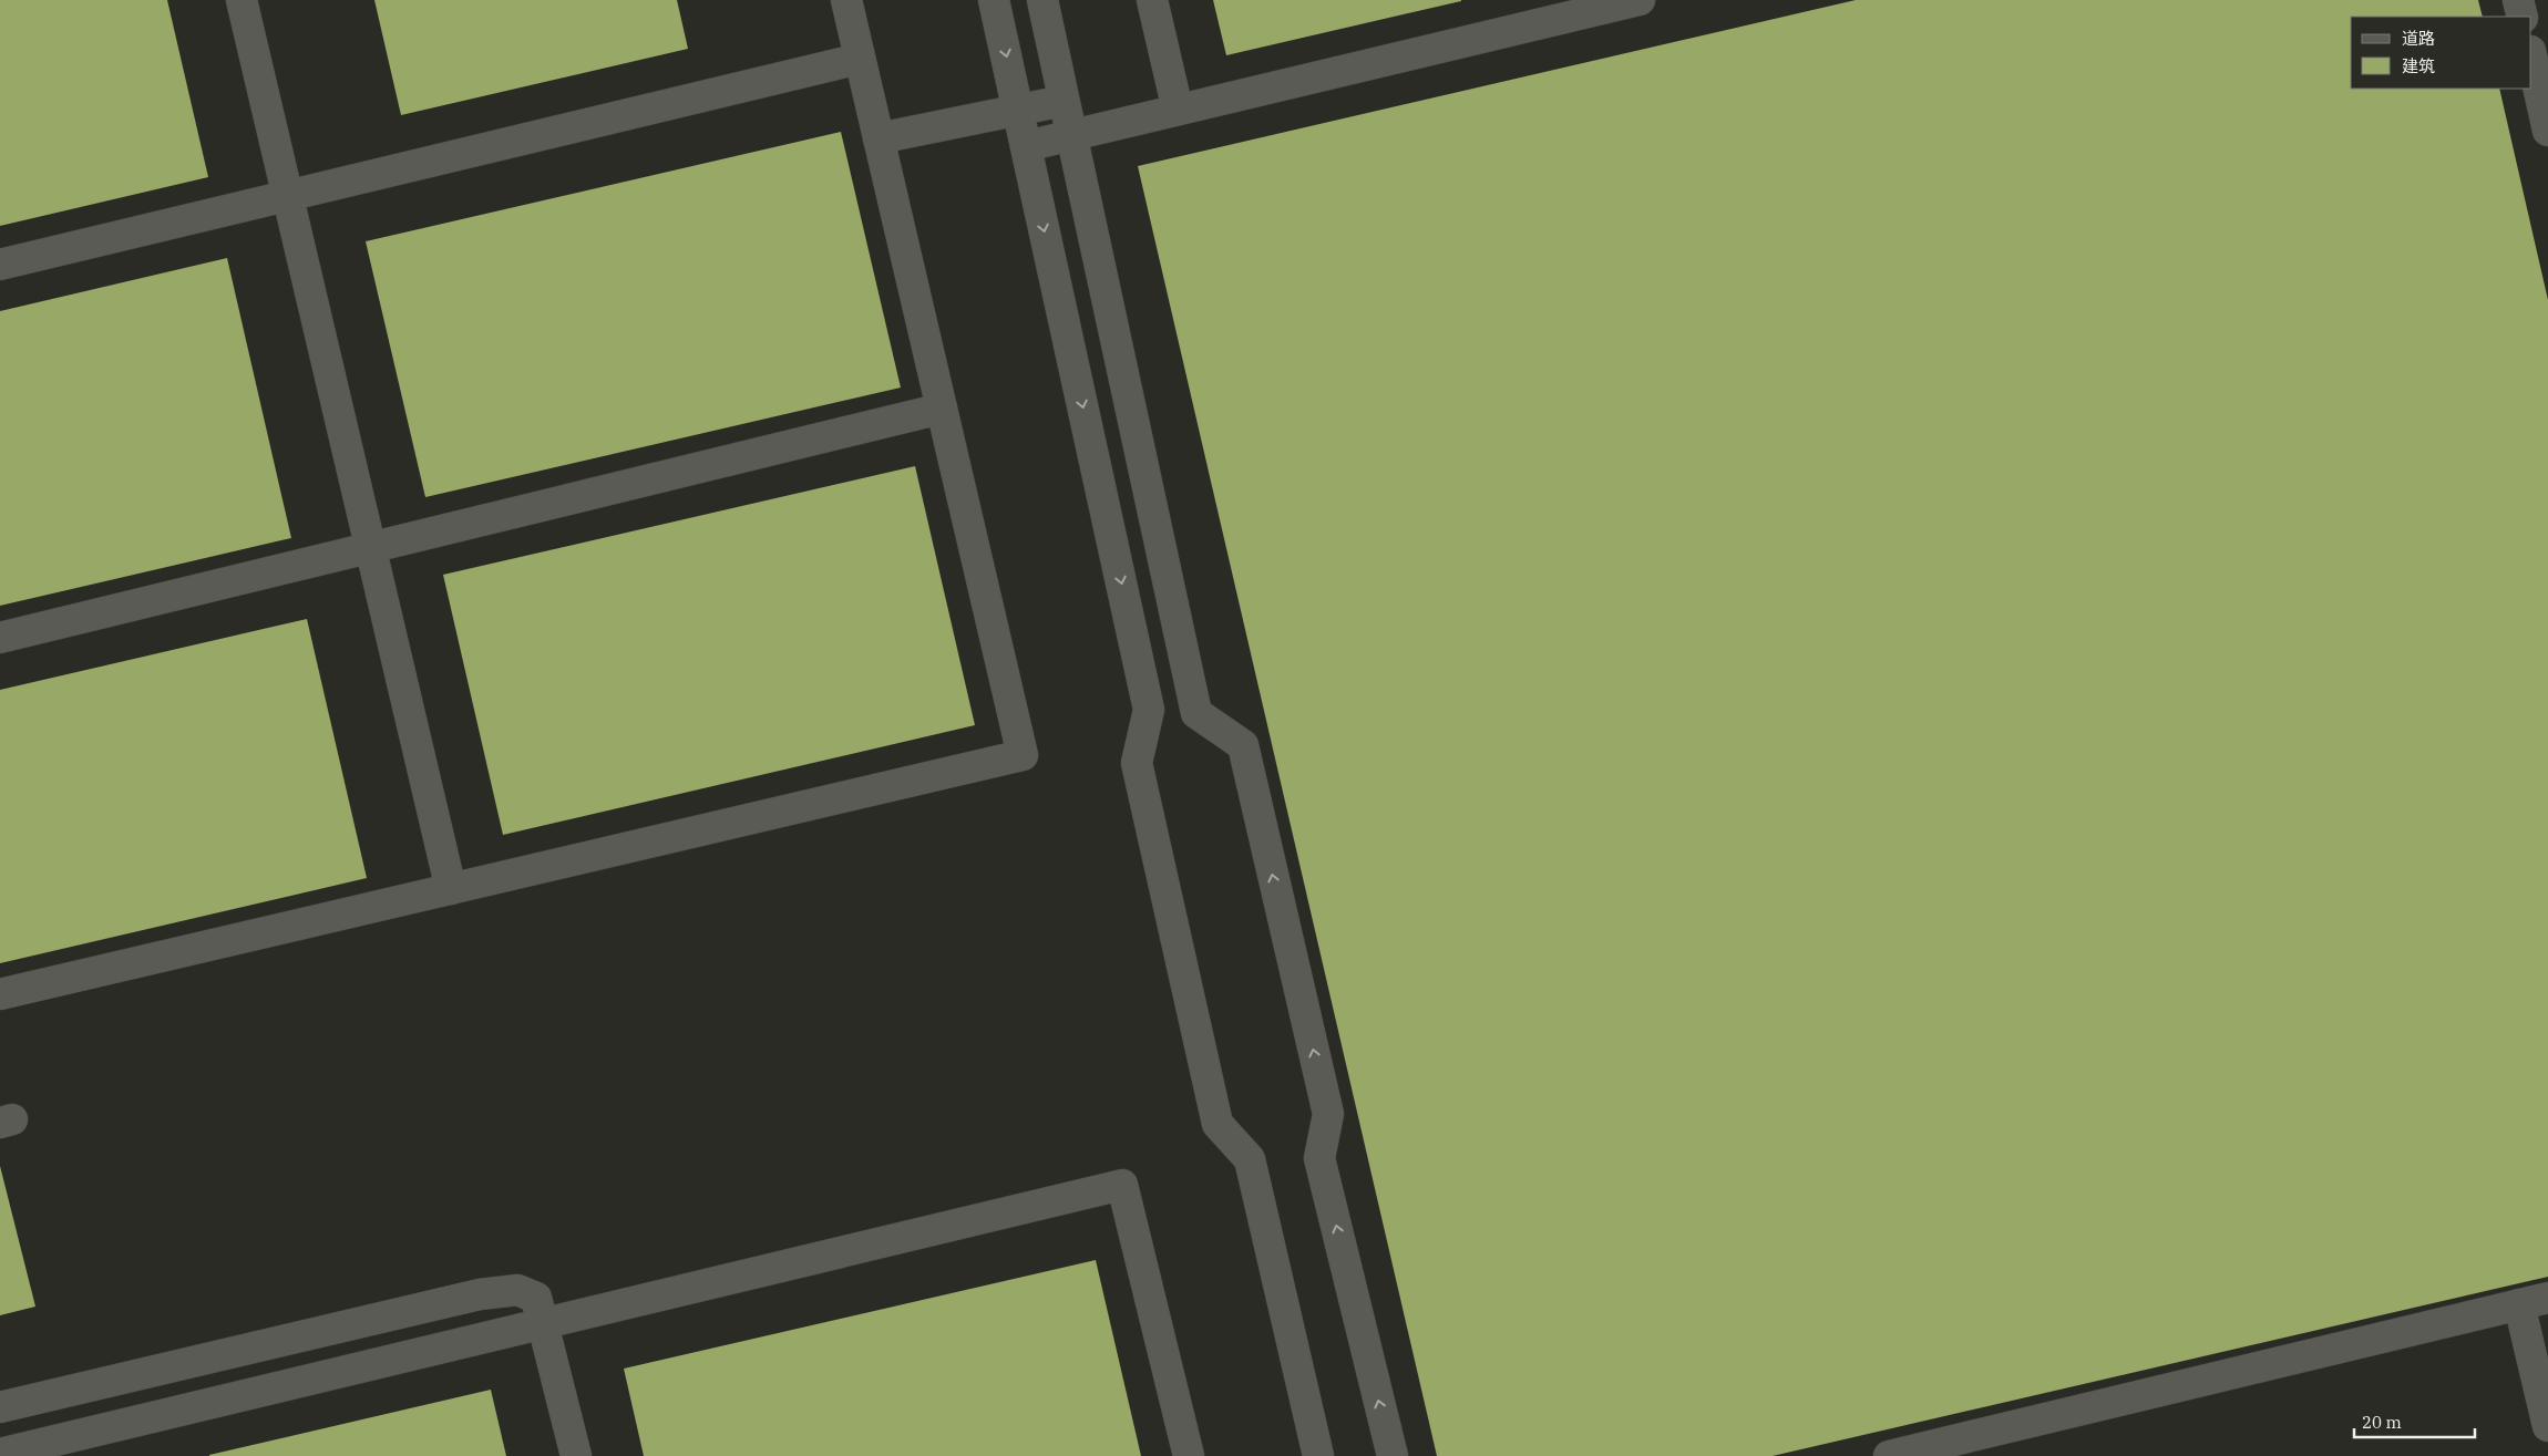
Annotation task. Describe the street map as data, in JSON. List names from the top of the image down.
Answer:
{
  "legend": ["道路", "建筑"],
  "scale_bar": "20 m"
}
